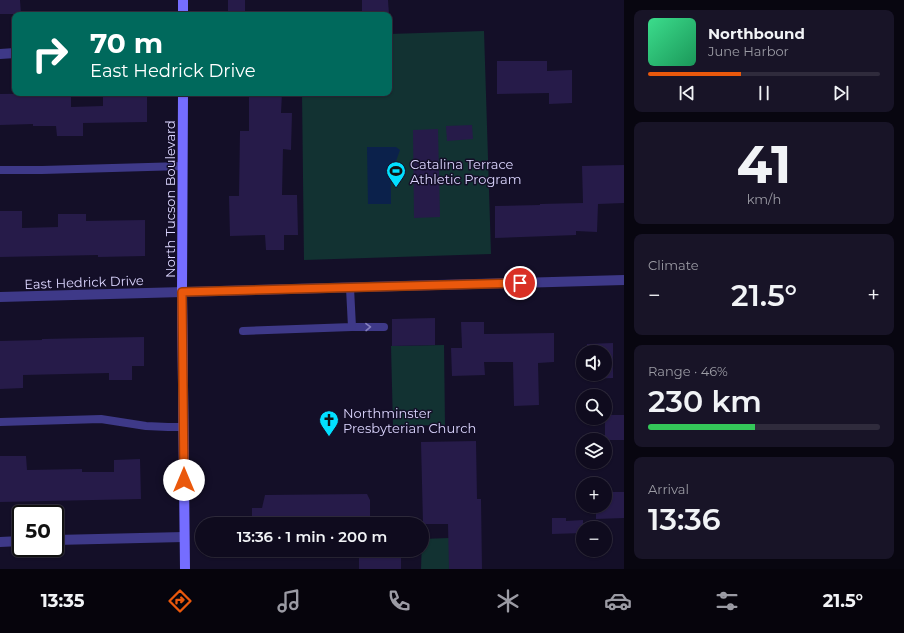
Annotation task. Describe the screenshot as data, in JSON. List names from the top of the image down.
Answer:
{
  "streets": {
    "main road": ["North Tucson Boulevard"],
    "street": ["East Hedrick Drive"]
  },
  "crossings": [
    ["North Tucson Boulevard", "East Hedrick Drive"]
  ],
  "places": {
    "sports": ["Catalina Terrace Athletic Program"],
    "church": ["Northminster Presbyterian Church"]
  },
  "page": {
    "turn": ["70 m", "East Hedrick Drive"],
    "song": ["Northbound", "June Harbor"],
    "tile": [
      ["41", "km/h"],
      "Climate",
      ["Range · 46%", "230 km"],
      ["Arrival", "13:36"]
    ],
    "heat": ["−", "21.5°", "+"],
    "map_buttons": ["+", "−"],
    "limit": "50",
    "trip": "13:36 · 1 min · 200 m",
    "tabs": ["13:35", "21.5°"]
  }
}
